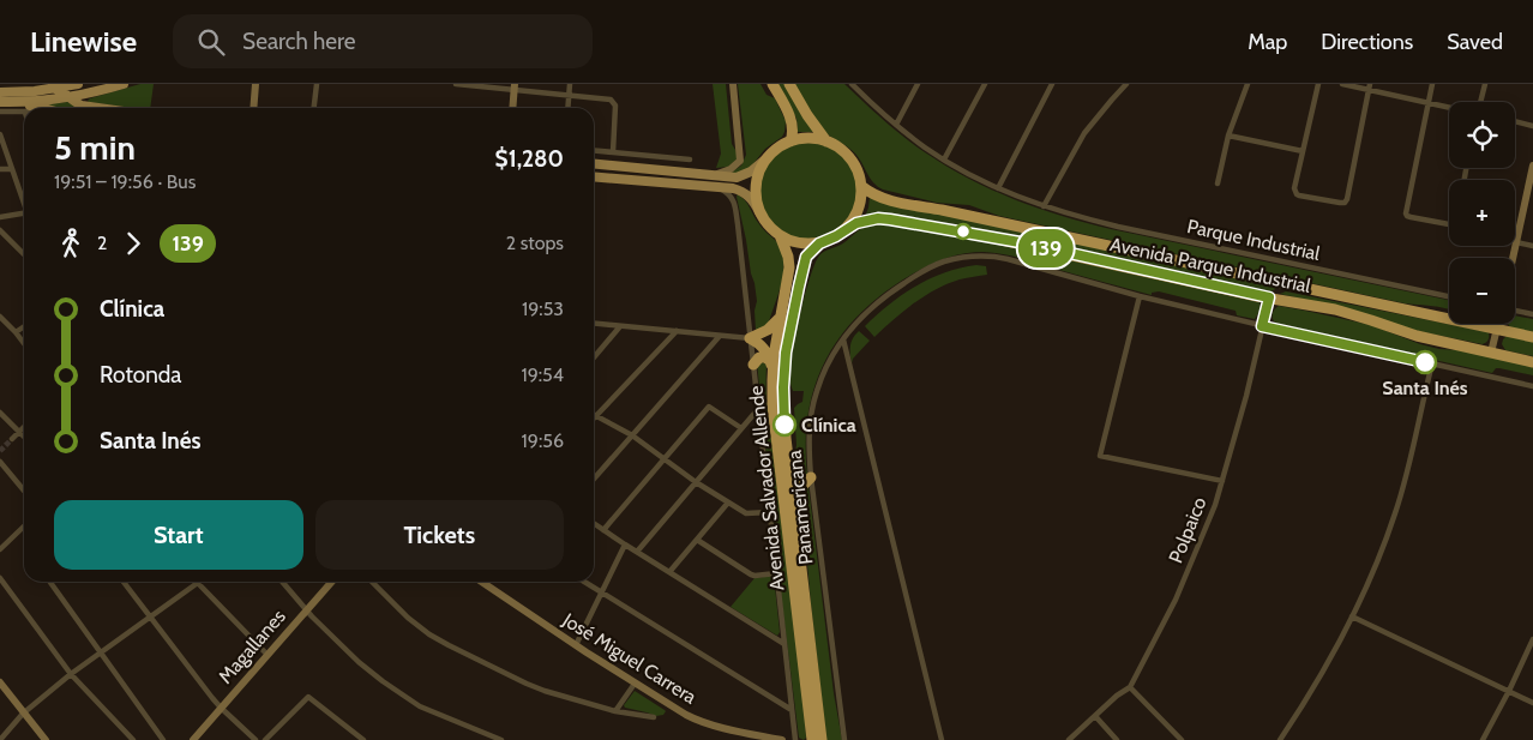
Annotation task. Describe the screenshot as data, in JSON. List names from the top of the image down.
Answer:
{
  "streets": {
    "highway": ["Avenida Parque Industrial", "Avenida Salvador Allende"],
    "street": [
      "Parque Industrial",
      "Panamericana",
      "Polpaico",
      "Magallanes",
      "José Miguel Carrera"
    ]
  },
  "crossings": [
    ["Avenida Parque Industrial", "Avenida Salvador Allende"],
    ["Avenida Parque Industrial", "Polpaico"],
    ["Panamericana", "Polpaico"]
  ],
  "places": ["Santa Inés", "Clínica"],
  "lines": ["bus line 139"],
  "page": {
    "header": "Linewise",
    "search": "Search here",
    "nav": ["Map", "Directions", "Saved"],
    "on_map": "139",
    "map_buttons": ["+", "−"],
    "heading": ["5 min", "19:51 – 19:56 · Bus", "$1,280"],
    "legs": ["2", "139", "2 stops"],
    "list": [
      {
        "name": "Clínica",
        "value": "19:53"
      },
      {
        "name": "Rotonda",
        "value": "19:54"
      },
      {
        "name": "Santa Inés",
        "value": "19:56"
      }
    ],
    "buttons": ["Start", "Tickets"]
  }
}
